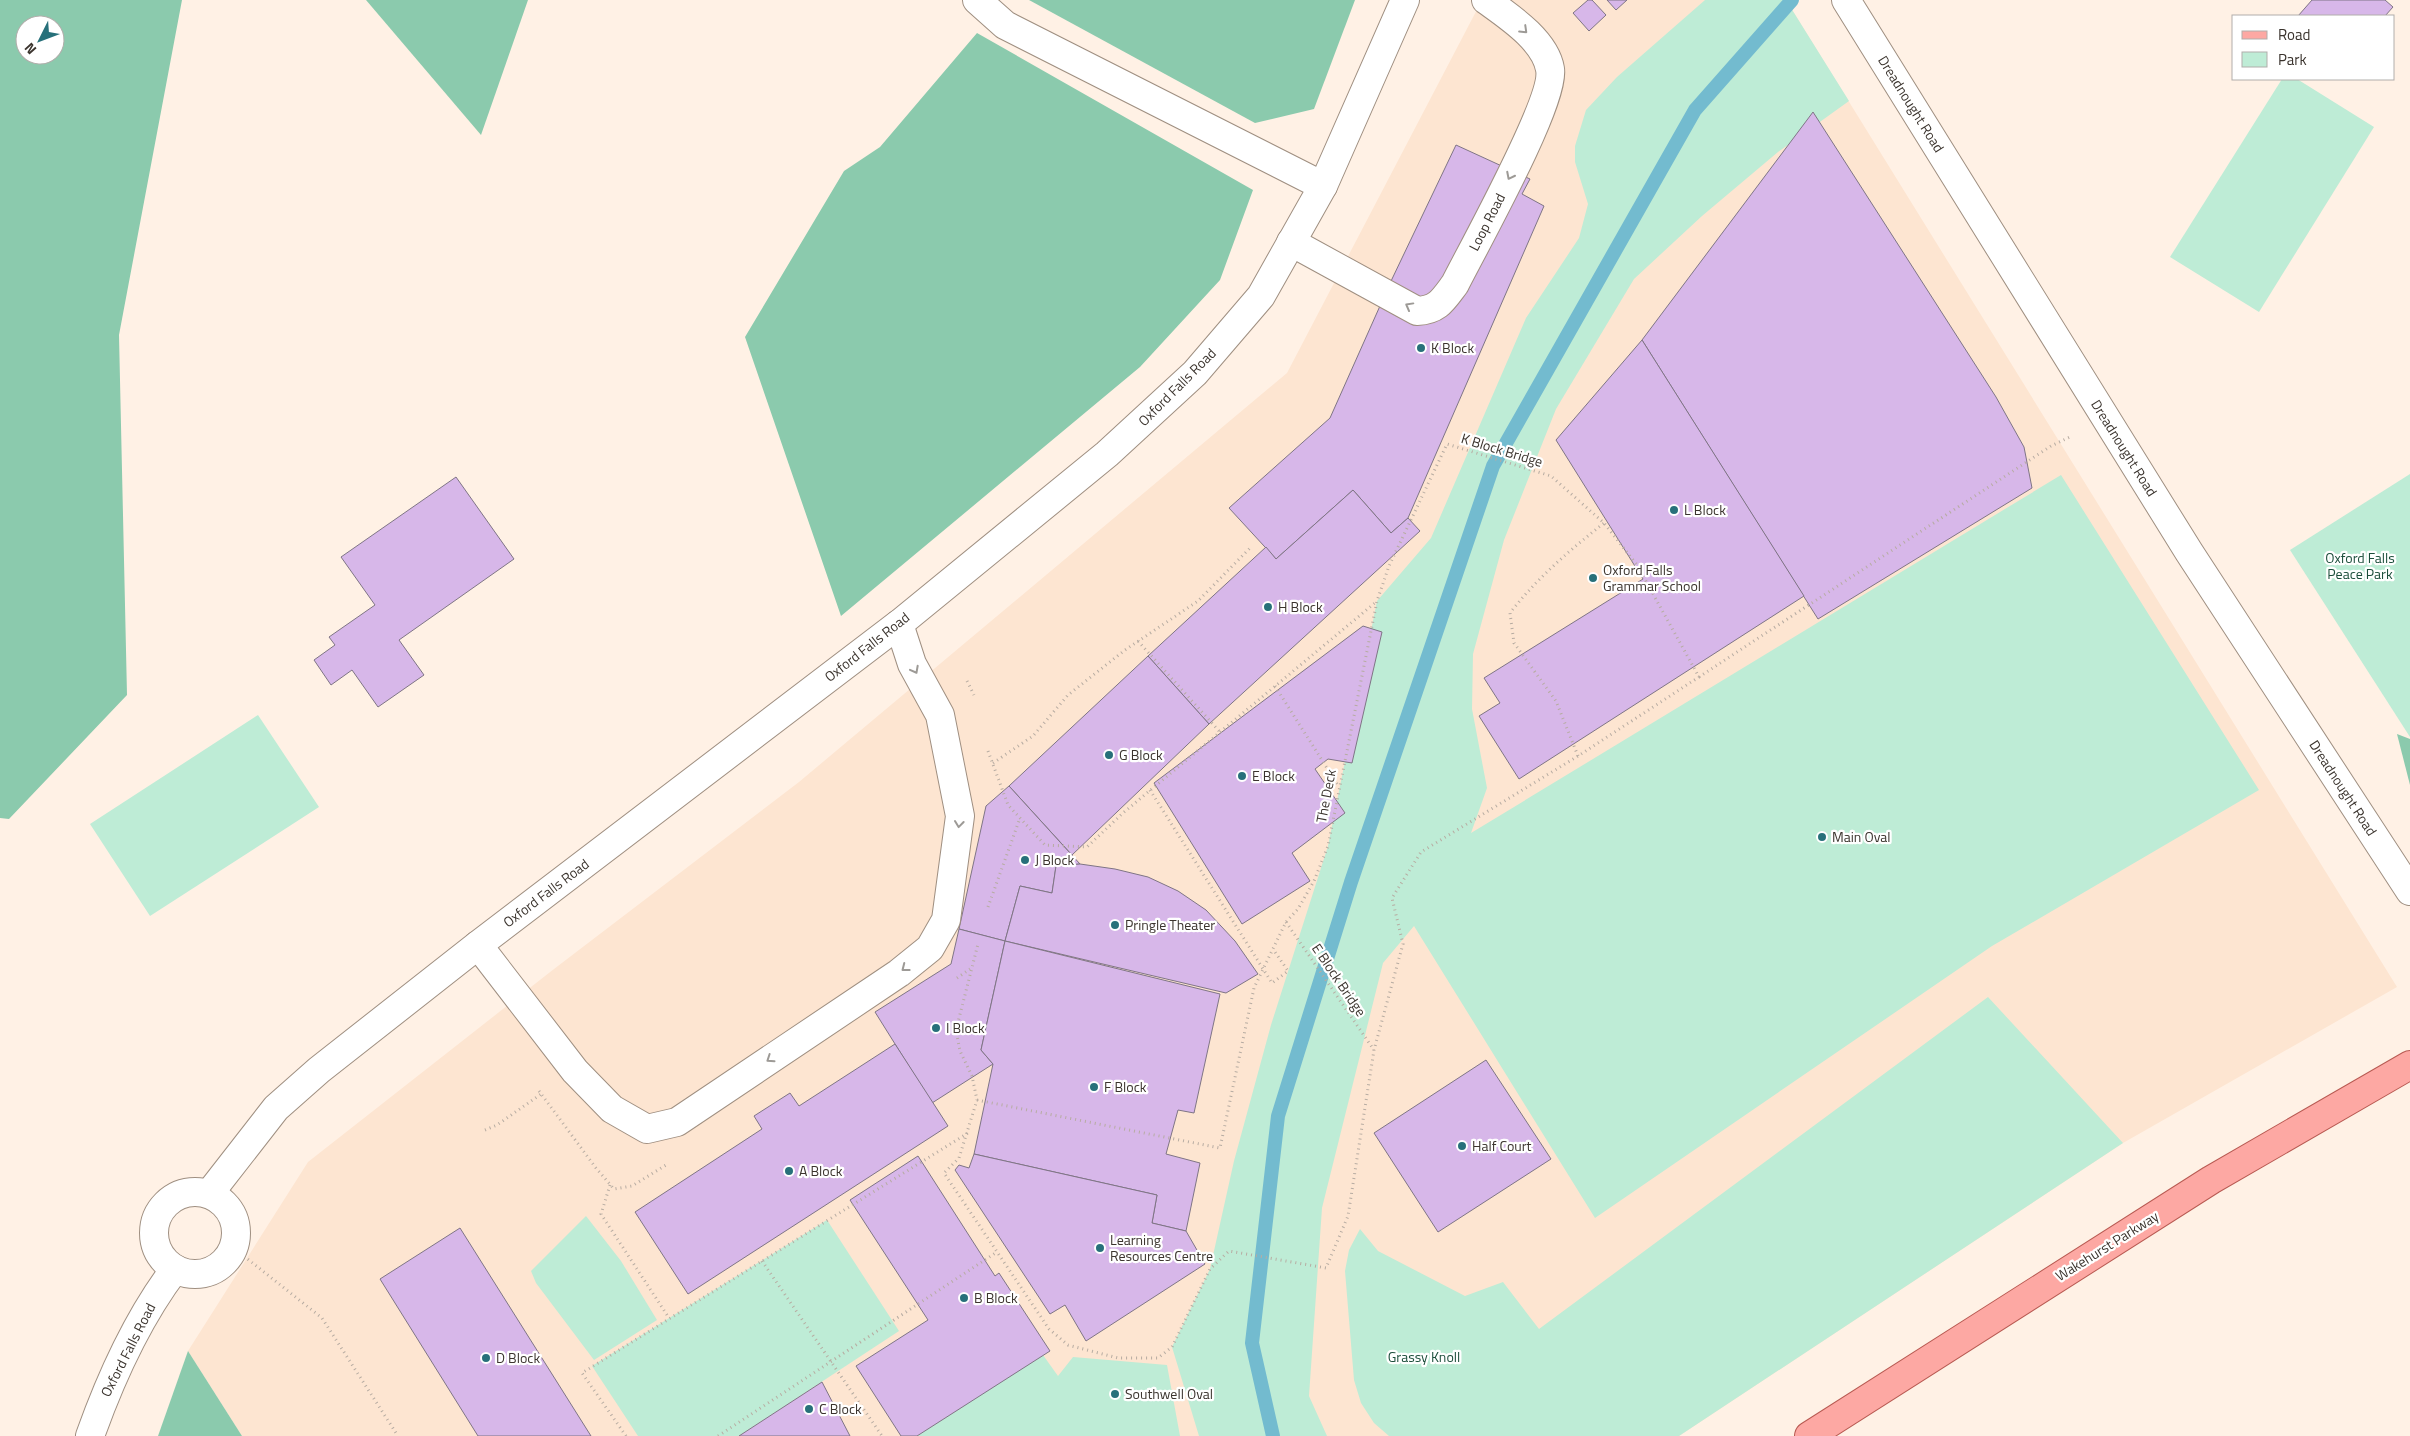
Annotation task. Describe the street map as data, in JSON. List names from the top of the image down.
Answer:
{
  "streets": {
    "main road": ["Wakehurst Parkway"],
    "street": ["Dreadnought Road", "Loop Road", "Oxford Falls Road"],
    "path": ["K Block Bridge", "The Deck", "E Block Bridge"]
  },
  "crossings": [
    ["Loop Road", "Oxford Falls Road"],
    ["K Block Bridge", "The Deck"],
    ["The Deck", "E Block Bridge"]
  ],
  "parks": ["Oxford Falls Peace Park", "Grassy Knoll"],
  "places": [
    "K Block",
    "L Block",
    "Oxford Falls Grammar School",
    "H Block",
    "G Block",
    "E Block",
    "Main Oval",
    "J Block",
    "Pringle Theater",
    "I Block",
    "F Block",
    "Half Court",
    "A Block",
    "Learning Resources Centre",
    "B Block",
    "D Block",
    "Southwell Oval",
    "C Block"
  ],
  "legend": ["Road", "Park"],
  "north": "bottom left"
}
